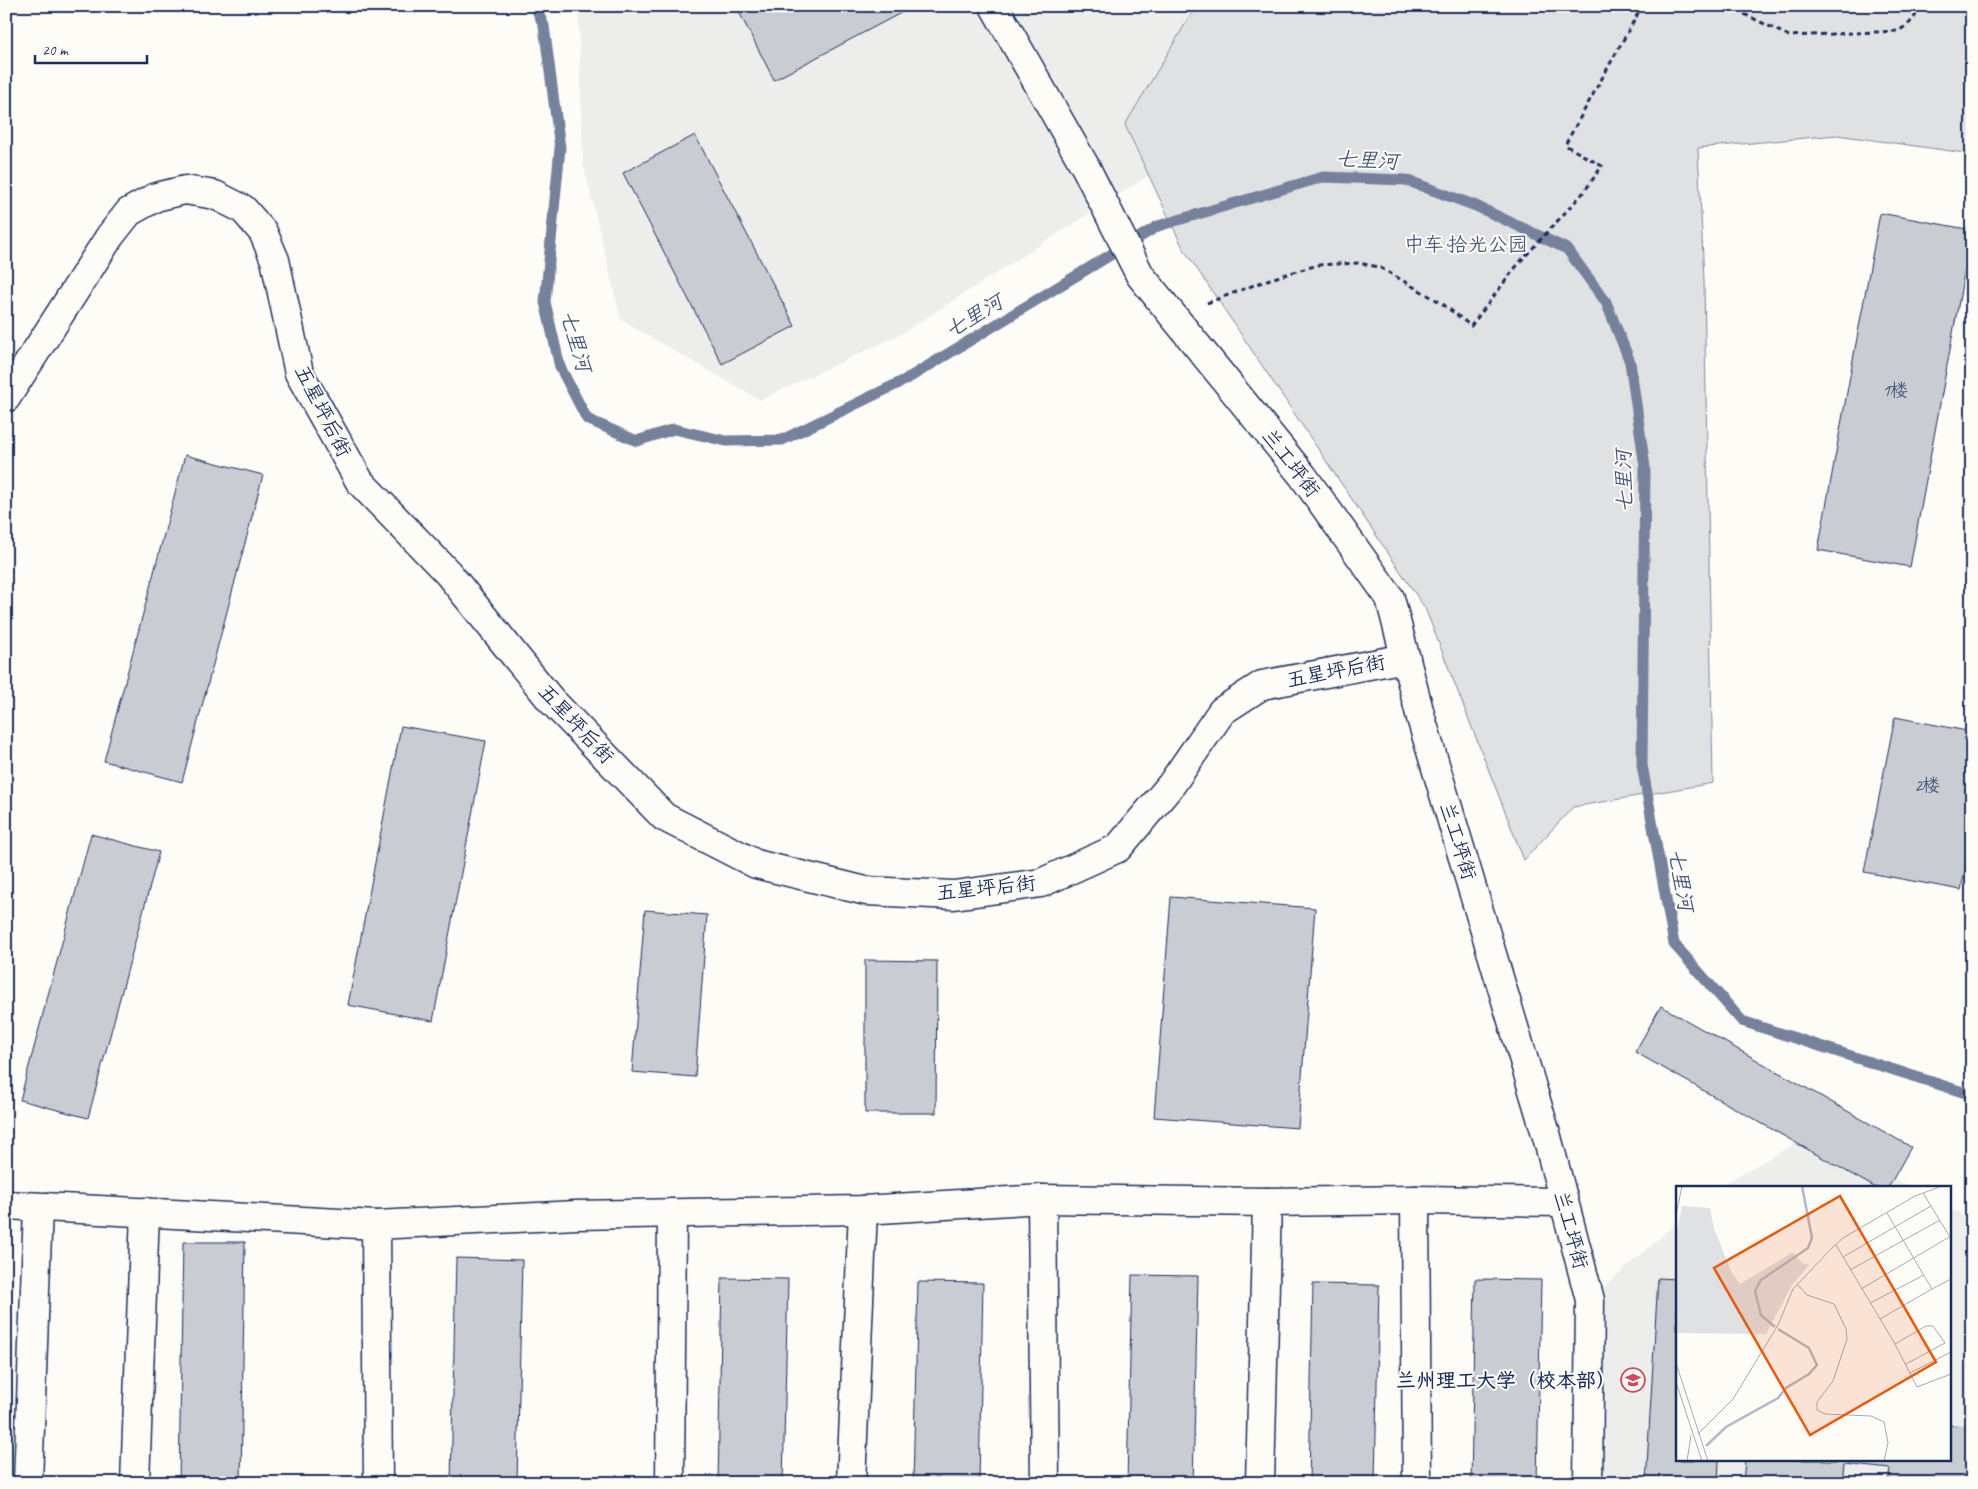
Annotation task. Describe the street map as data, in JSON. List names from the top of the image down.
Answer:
{
  "streets": {
    "street": ["五星坪后街", "兰工坪街"]
  },
  "crossings": [
    ["五星坪后街", "兰工坪街"]
  ],
  "water": ["七里河"],
  "parks": ["中车·拾光公园"],
  "places": {
    "school or university": ["兰州理工大学（校本部）"]
  },
  "house_numbers": ["1楼", "2楼"],
  "scale_bar": "20 m"
}
